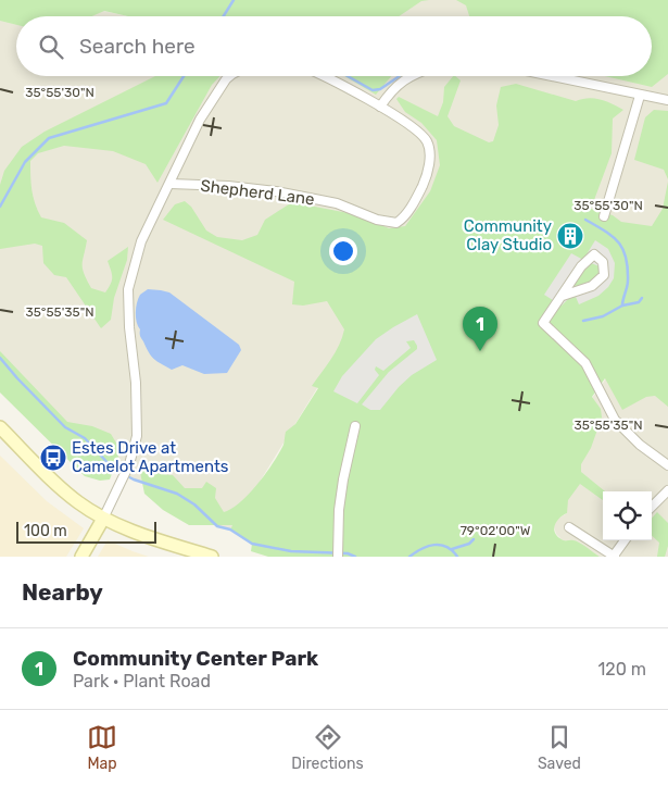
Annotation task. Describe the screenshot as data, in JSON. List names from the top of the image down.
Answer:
{
  "streets": {
    "street": ["Shepherd Lane"]
  },
  "places": {
    "building": ["Community Clay Studio"],
    "bus stop": ["Estes Drive at Camelot Apartments"]
  },
  "scale_bar": "100 m",
  "page": {
    "search": "Search here",
    "pins": "1",
    "scale": "100 m",
    "heading": "Nearby",
    "list": [
      {
        "mark": "1",
        "name": "Community Center Park",
        "note": "Park · Plant Road",
        "value": "120 m"
      }
    ],
    "nav": ["Map", "Directions", "Saved"]
  },
  "coordinates": ["35°55'30\"N", "35°55'35\"N", "79°02'00\"W"]
}
